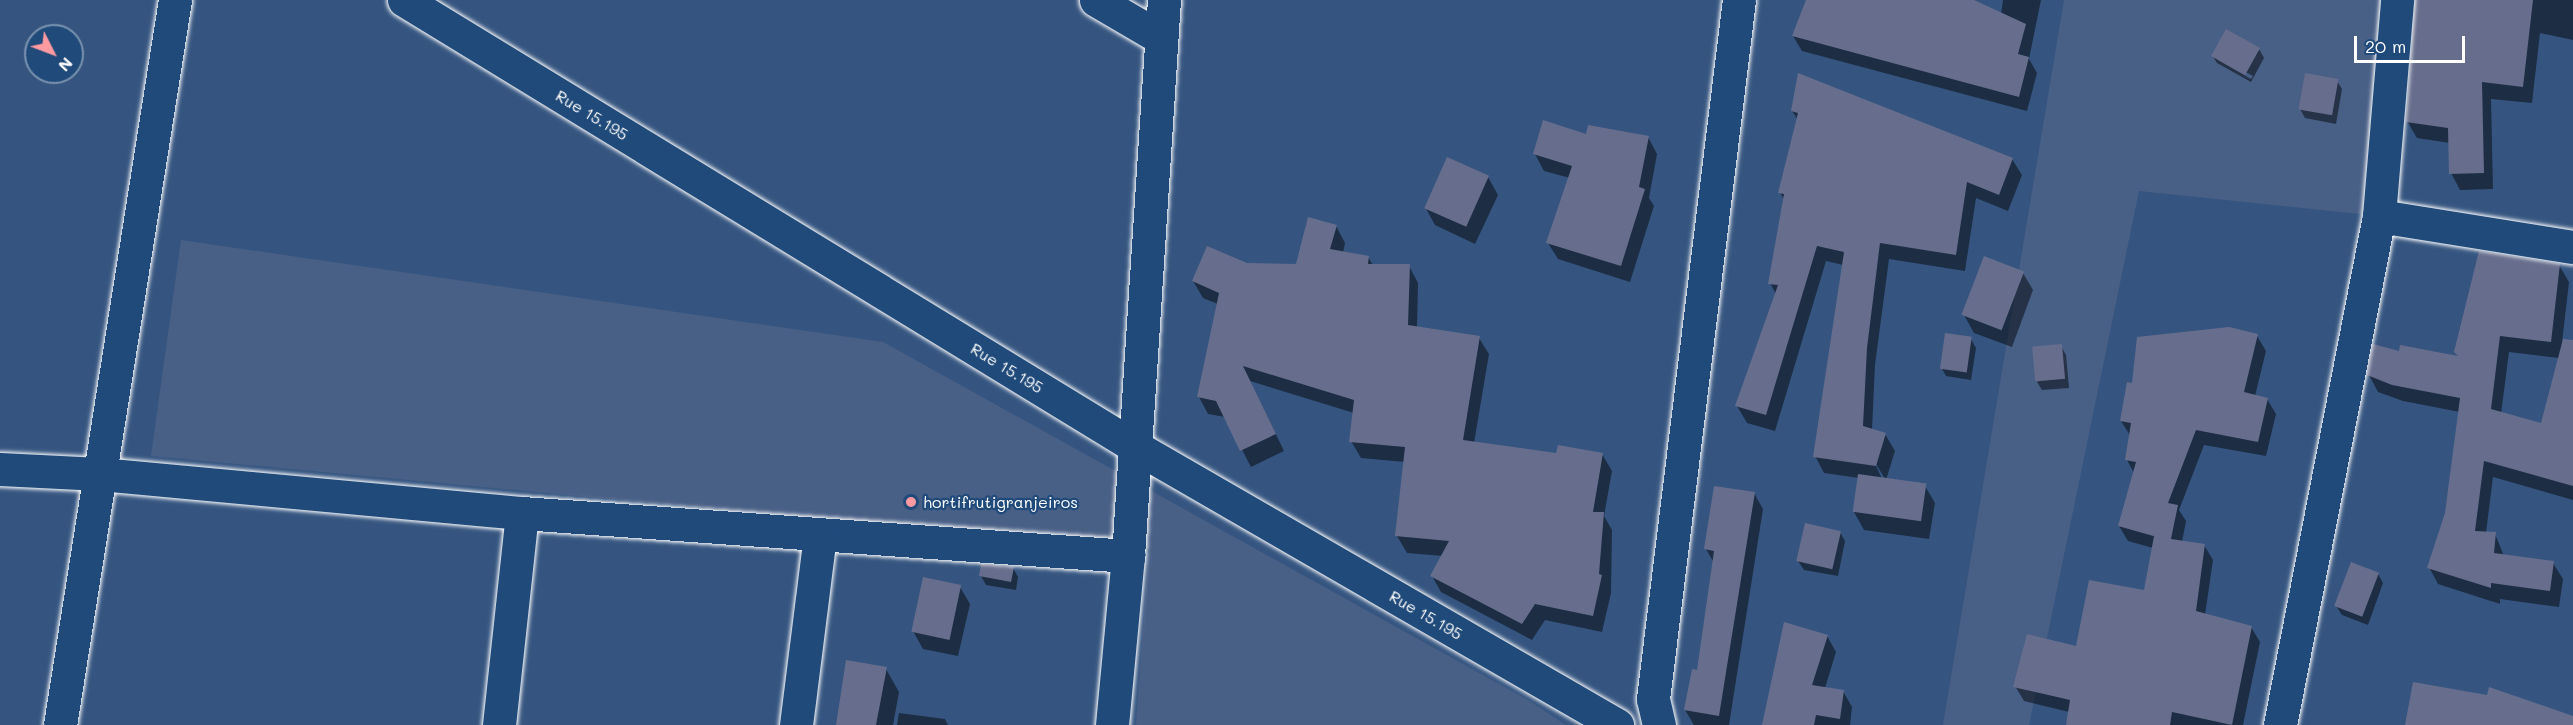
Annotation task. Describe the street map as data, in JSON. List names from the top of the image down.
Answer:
{
  "streets": {
    "street": ["Rue 15.195"]
  },
  "places": ["hortifrutigranjeiros"],
  "scale_bar": "20 m",
  "north": "bottom right"
}
